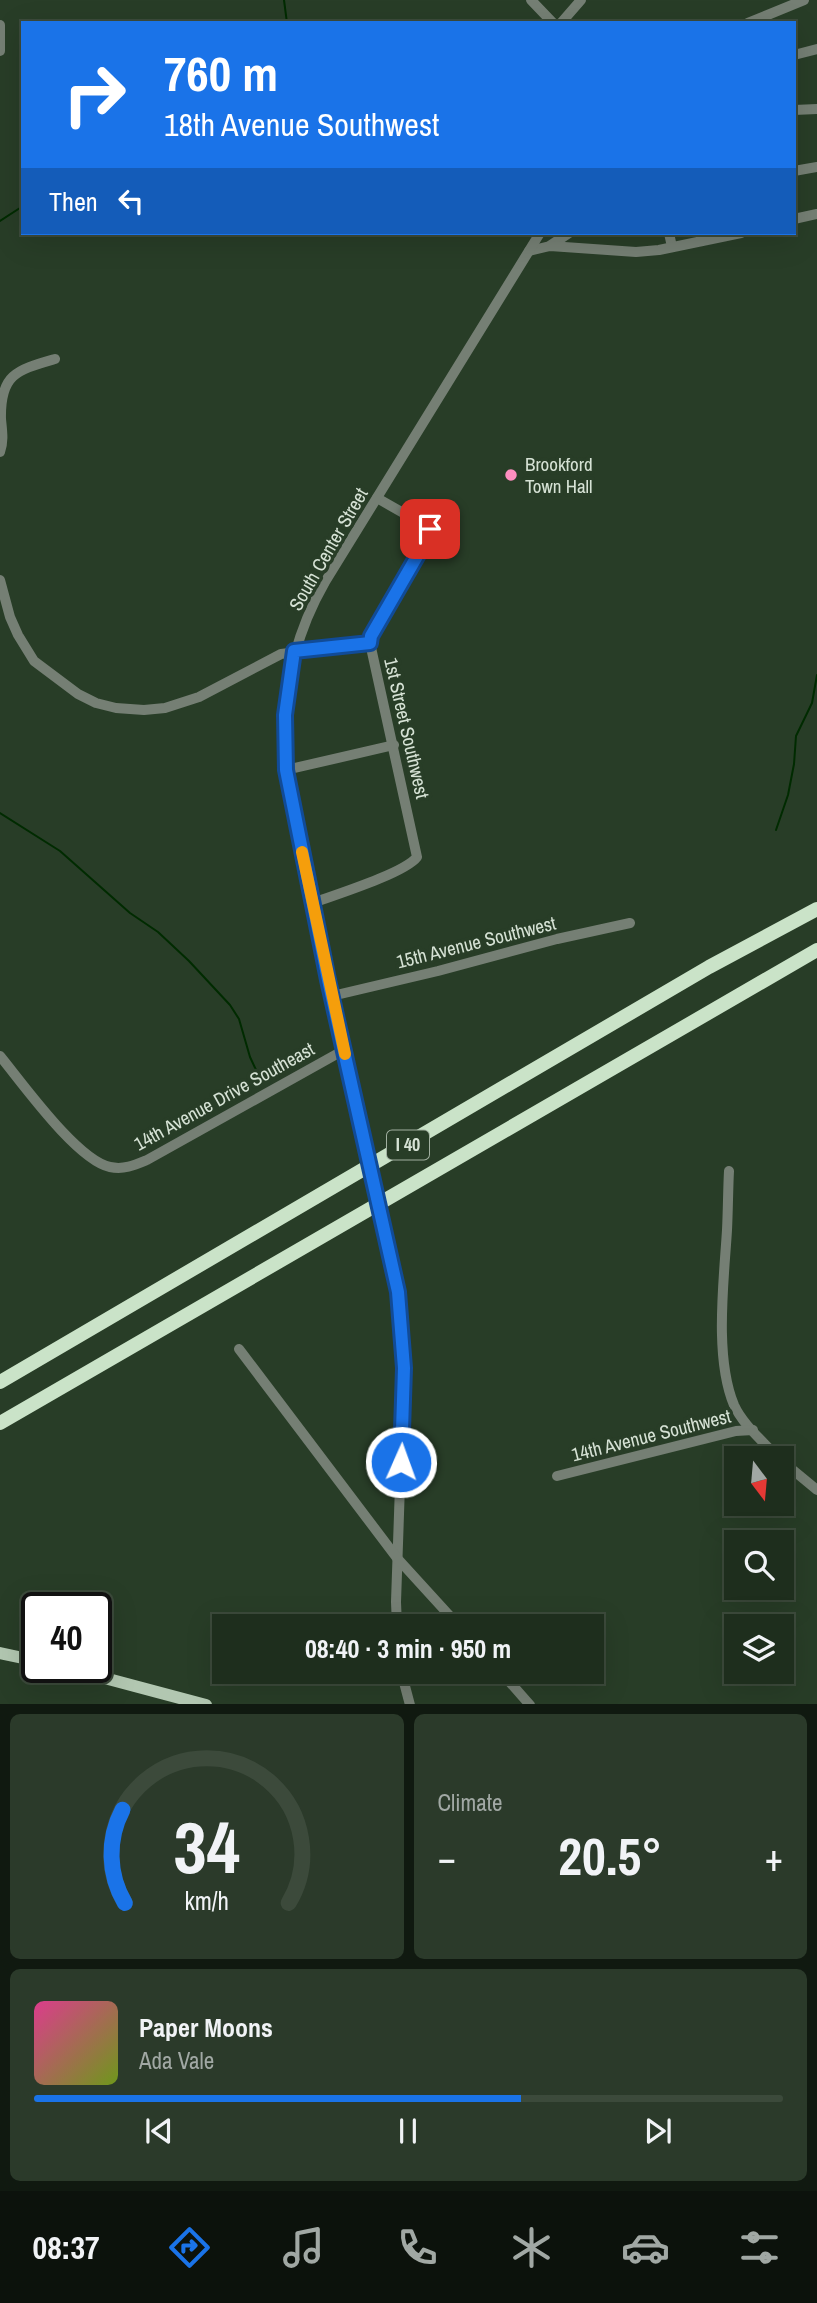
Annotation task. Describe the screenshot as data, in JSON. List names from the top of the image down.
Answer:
{
  "streets": {
    "highway": ["I 40"],
    "street": [
      "South Center Street",
      "1st Street Southwest",
      "15th Avenue Southwest",
      "14th Avenue Drive Southeast",
      "14th Avenue Southwest"
    ]
  },
  "crossings": [
    ["South Center Street", "1st Street Southwest"],
    ["South Center Street", "15th Avenue Southwest"],
    ["South Center Street", "14th Avenue Drive Southeast"]
  ],
  "places": ["Brookford Town Hall"],
  "north": "bottom",
  "page": {
    "turn": ["760 m", "18th Avenue Southwest"],
    "then": "Then",
    "limit": "40",
    "trip": "08:40 · 3 min · 950 m",
    "tile": "Climate",
    "heat": ["−", "20.5°", "+"],
    "song": ["Paper Moons", "Ada Vale"],
    "tabs": "08:37",
    "gauge": ["34", "km/h"]
  }
}
